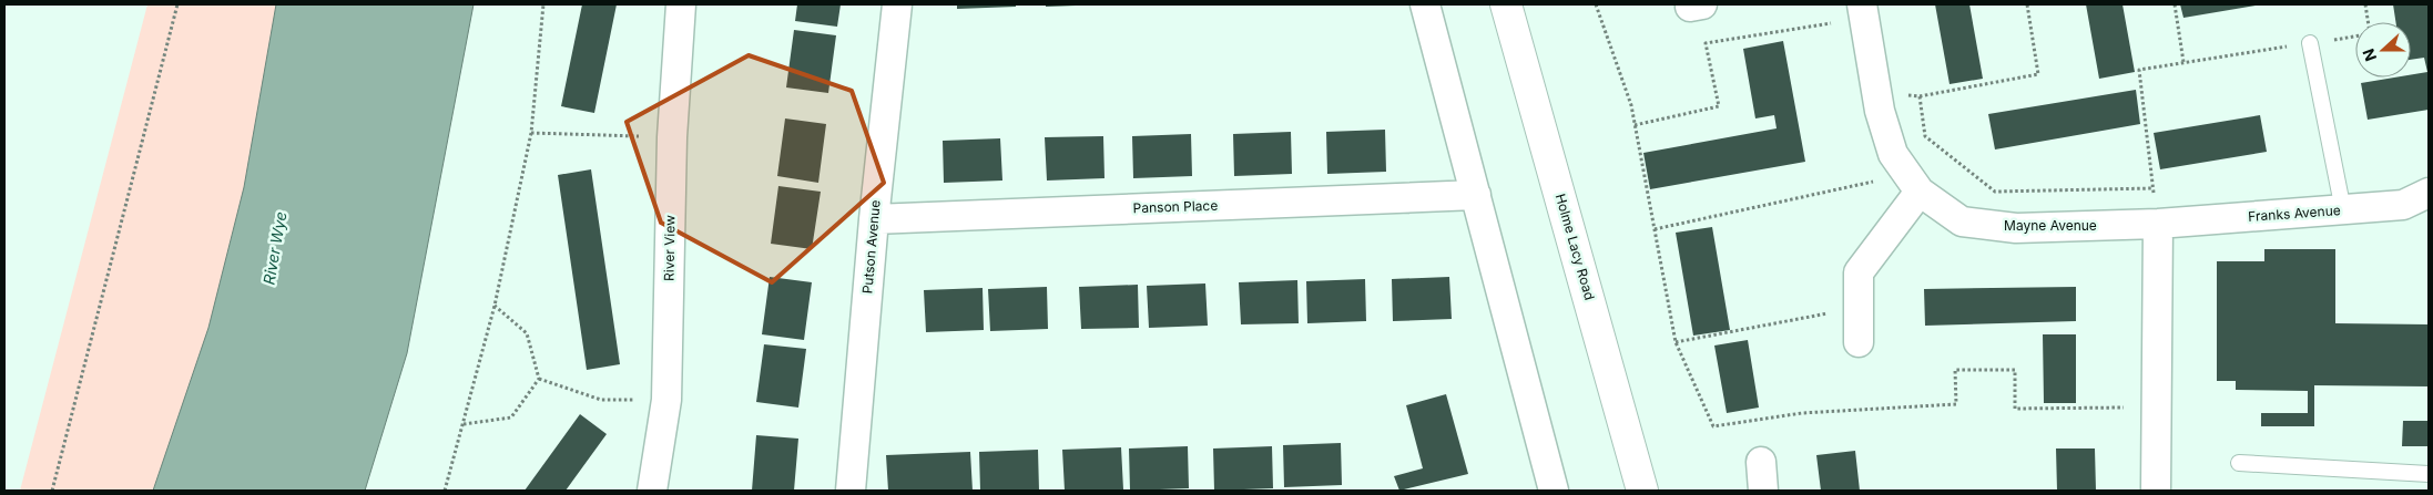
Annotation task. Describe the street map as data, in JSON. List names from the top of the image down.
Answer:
{
  "streets": {
    "street": [
      "Panson Place",
      "Franks Avenue",
      "Mayne Avenue",
      "Putson Avenue",
      "Holme Lacy Road",
      "River View"
    ]
  },
  "crossings": [
    ["Panson Place", "Putson Avenue"],
    ["Franks Avenue", "Mayne Avenue"]
  ],
  "water": ["River Wye"],
  "north": "left"
}
